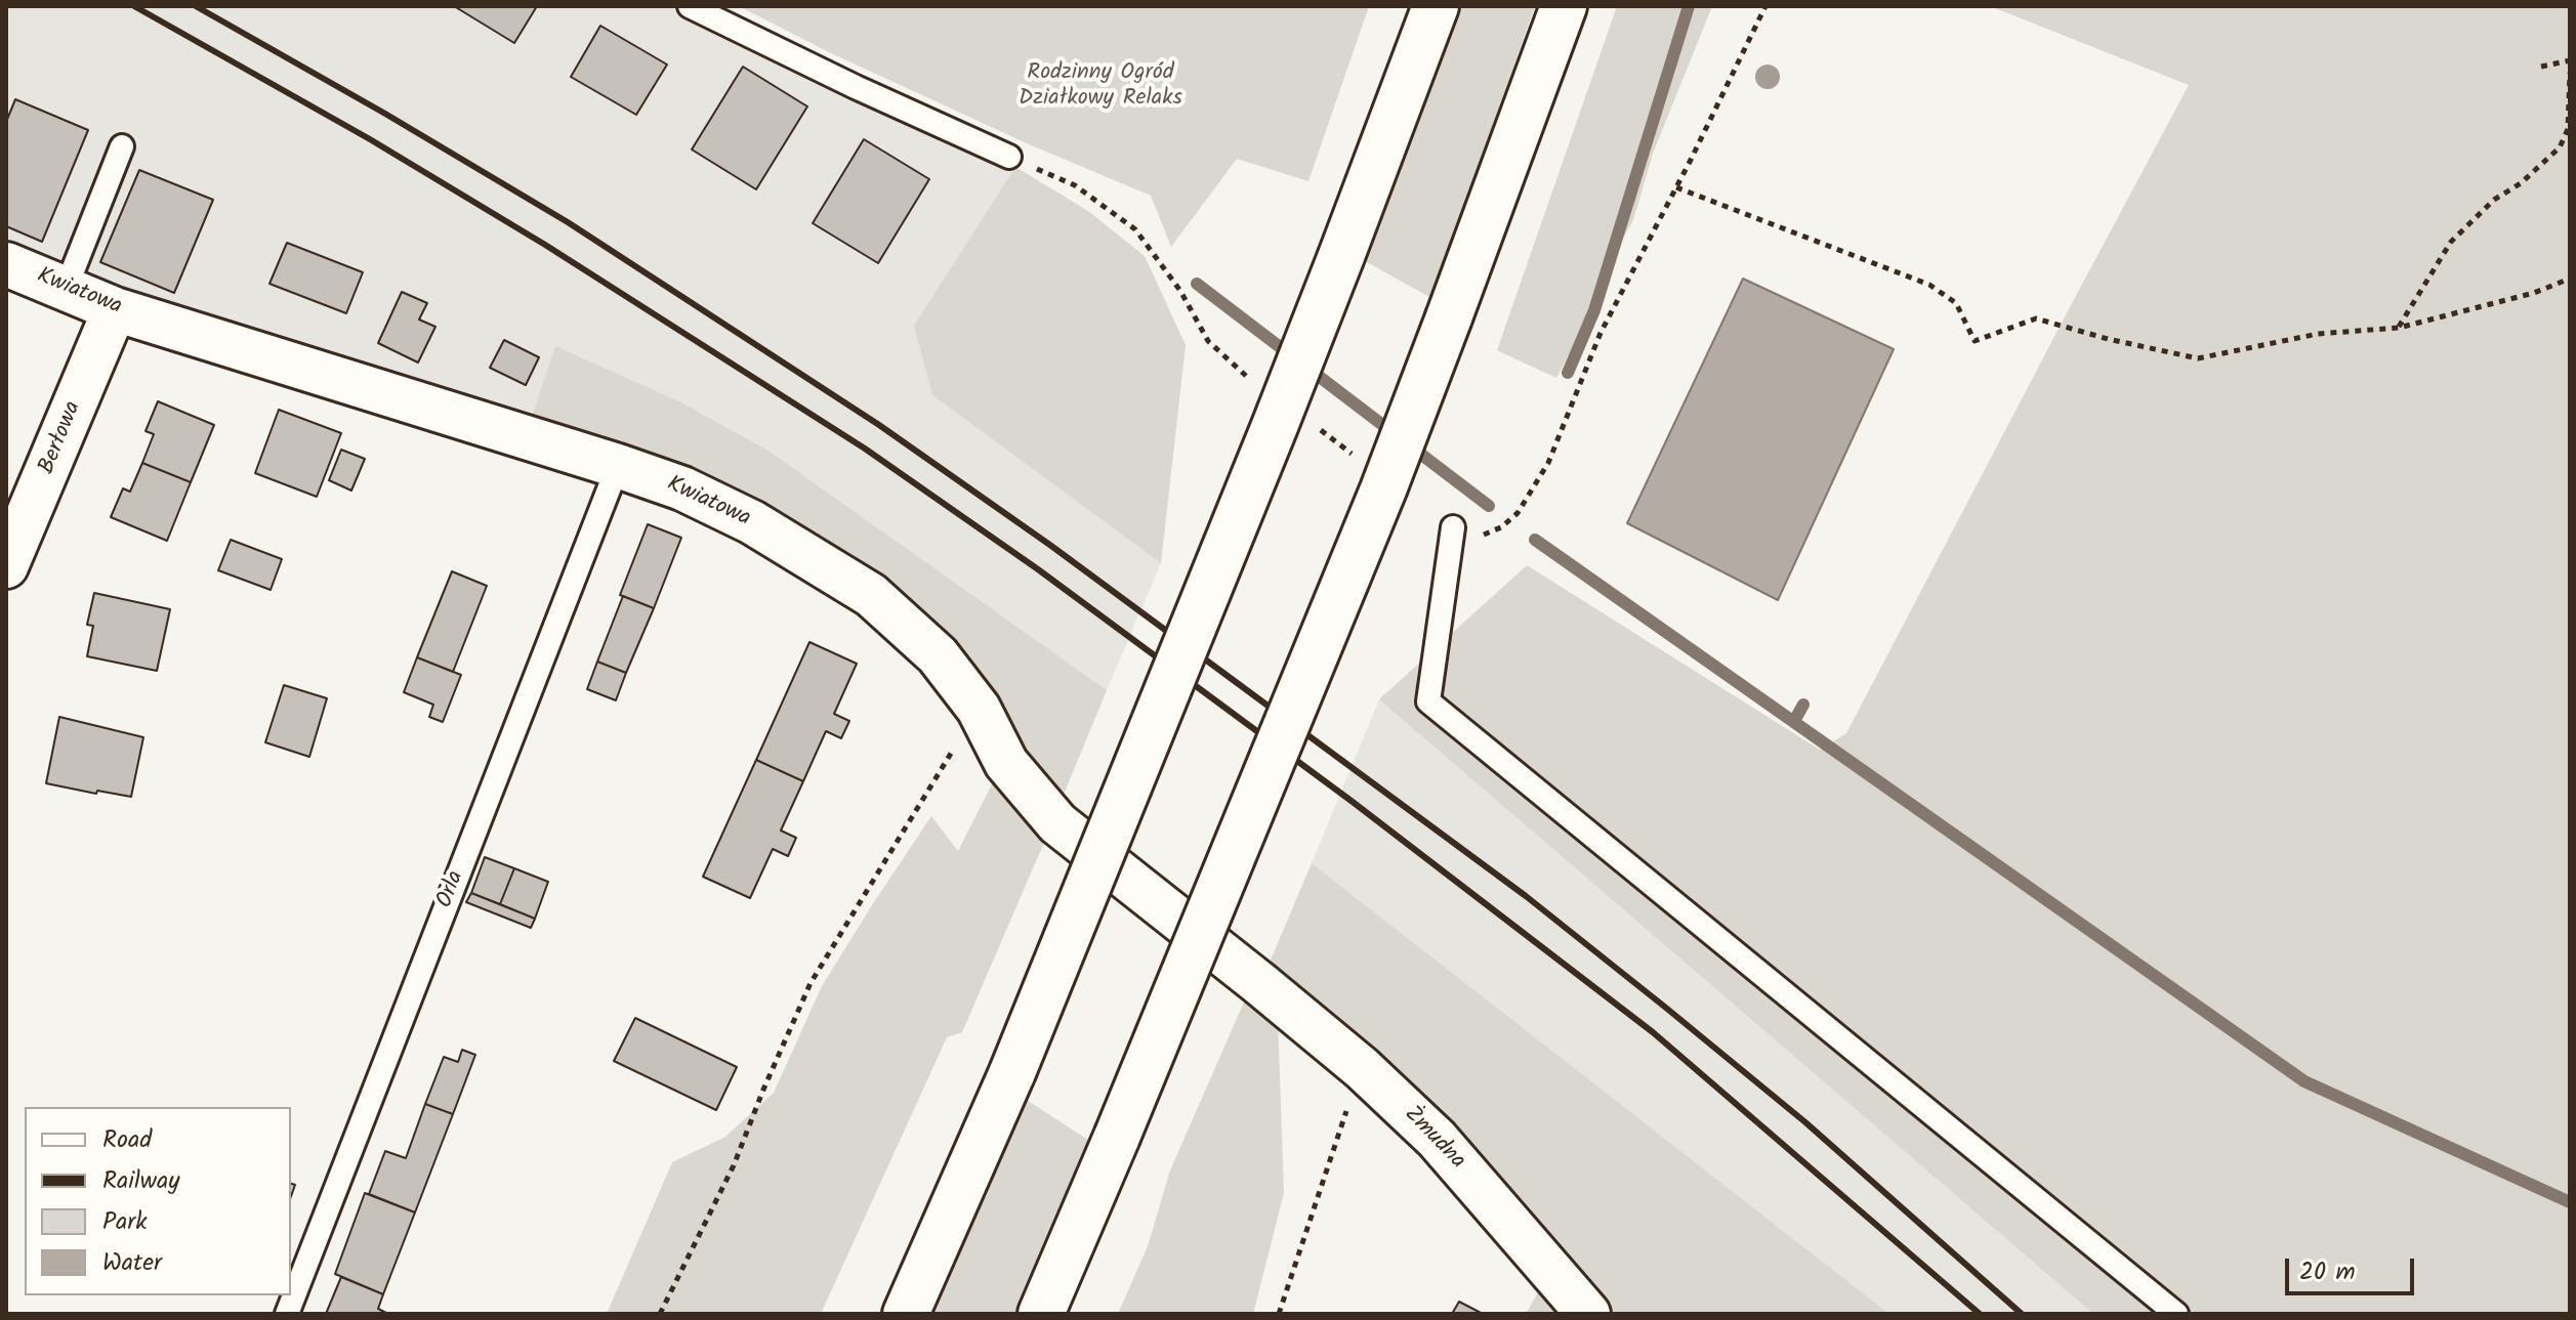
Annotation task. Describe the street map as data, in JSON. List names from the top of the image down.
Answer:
{
  "streets": {
    "street": ["Kwiatowa", "Berłowa", "Żmudna"],
    "lane": ["Orla"]
  },
  "crossings": [
    ["Kwiatowa", "Berłowa"],
    ["Kwiatowa", "Orla"],
    ["Kwiatowa", "Żmudna"]
  ],
  "parks": ["Rodzinny Ogród Działkowy Relaks"],
  "legend": [
    "Road",
    "Railway",
    "Park",
    "Water"
  ],
  "scale_bar": "20 m"
}
